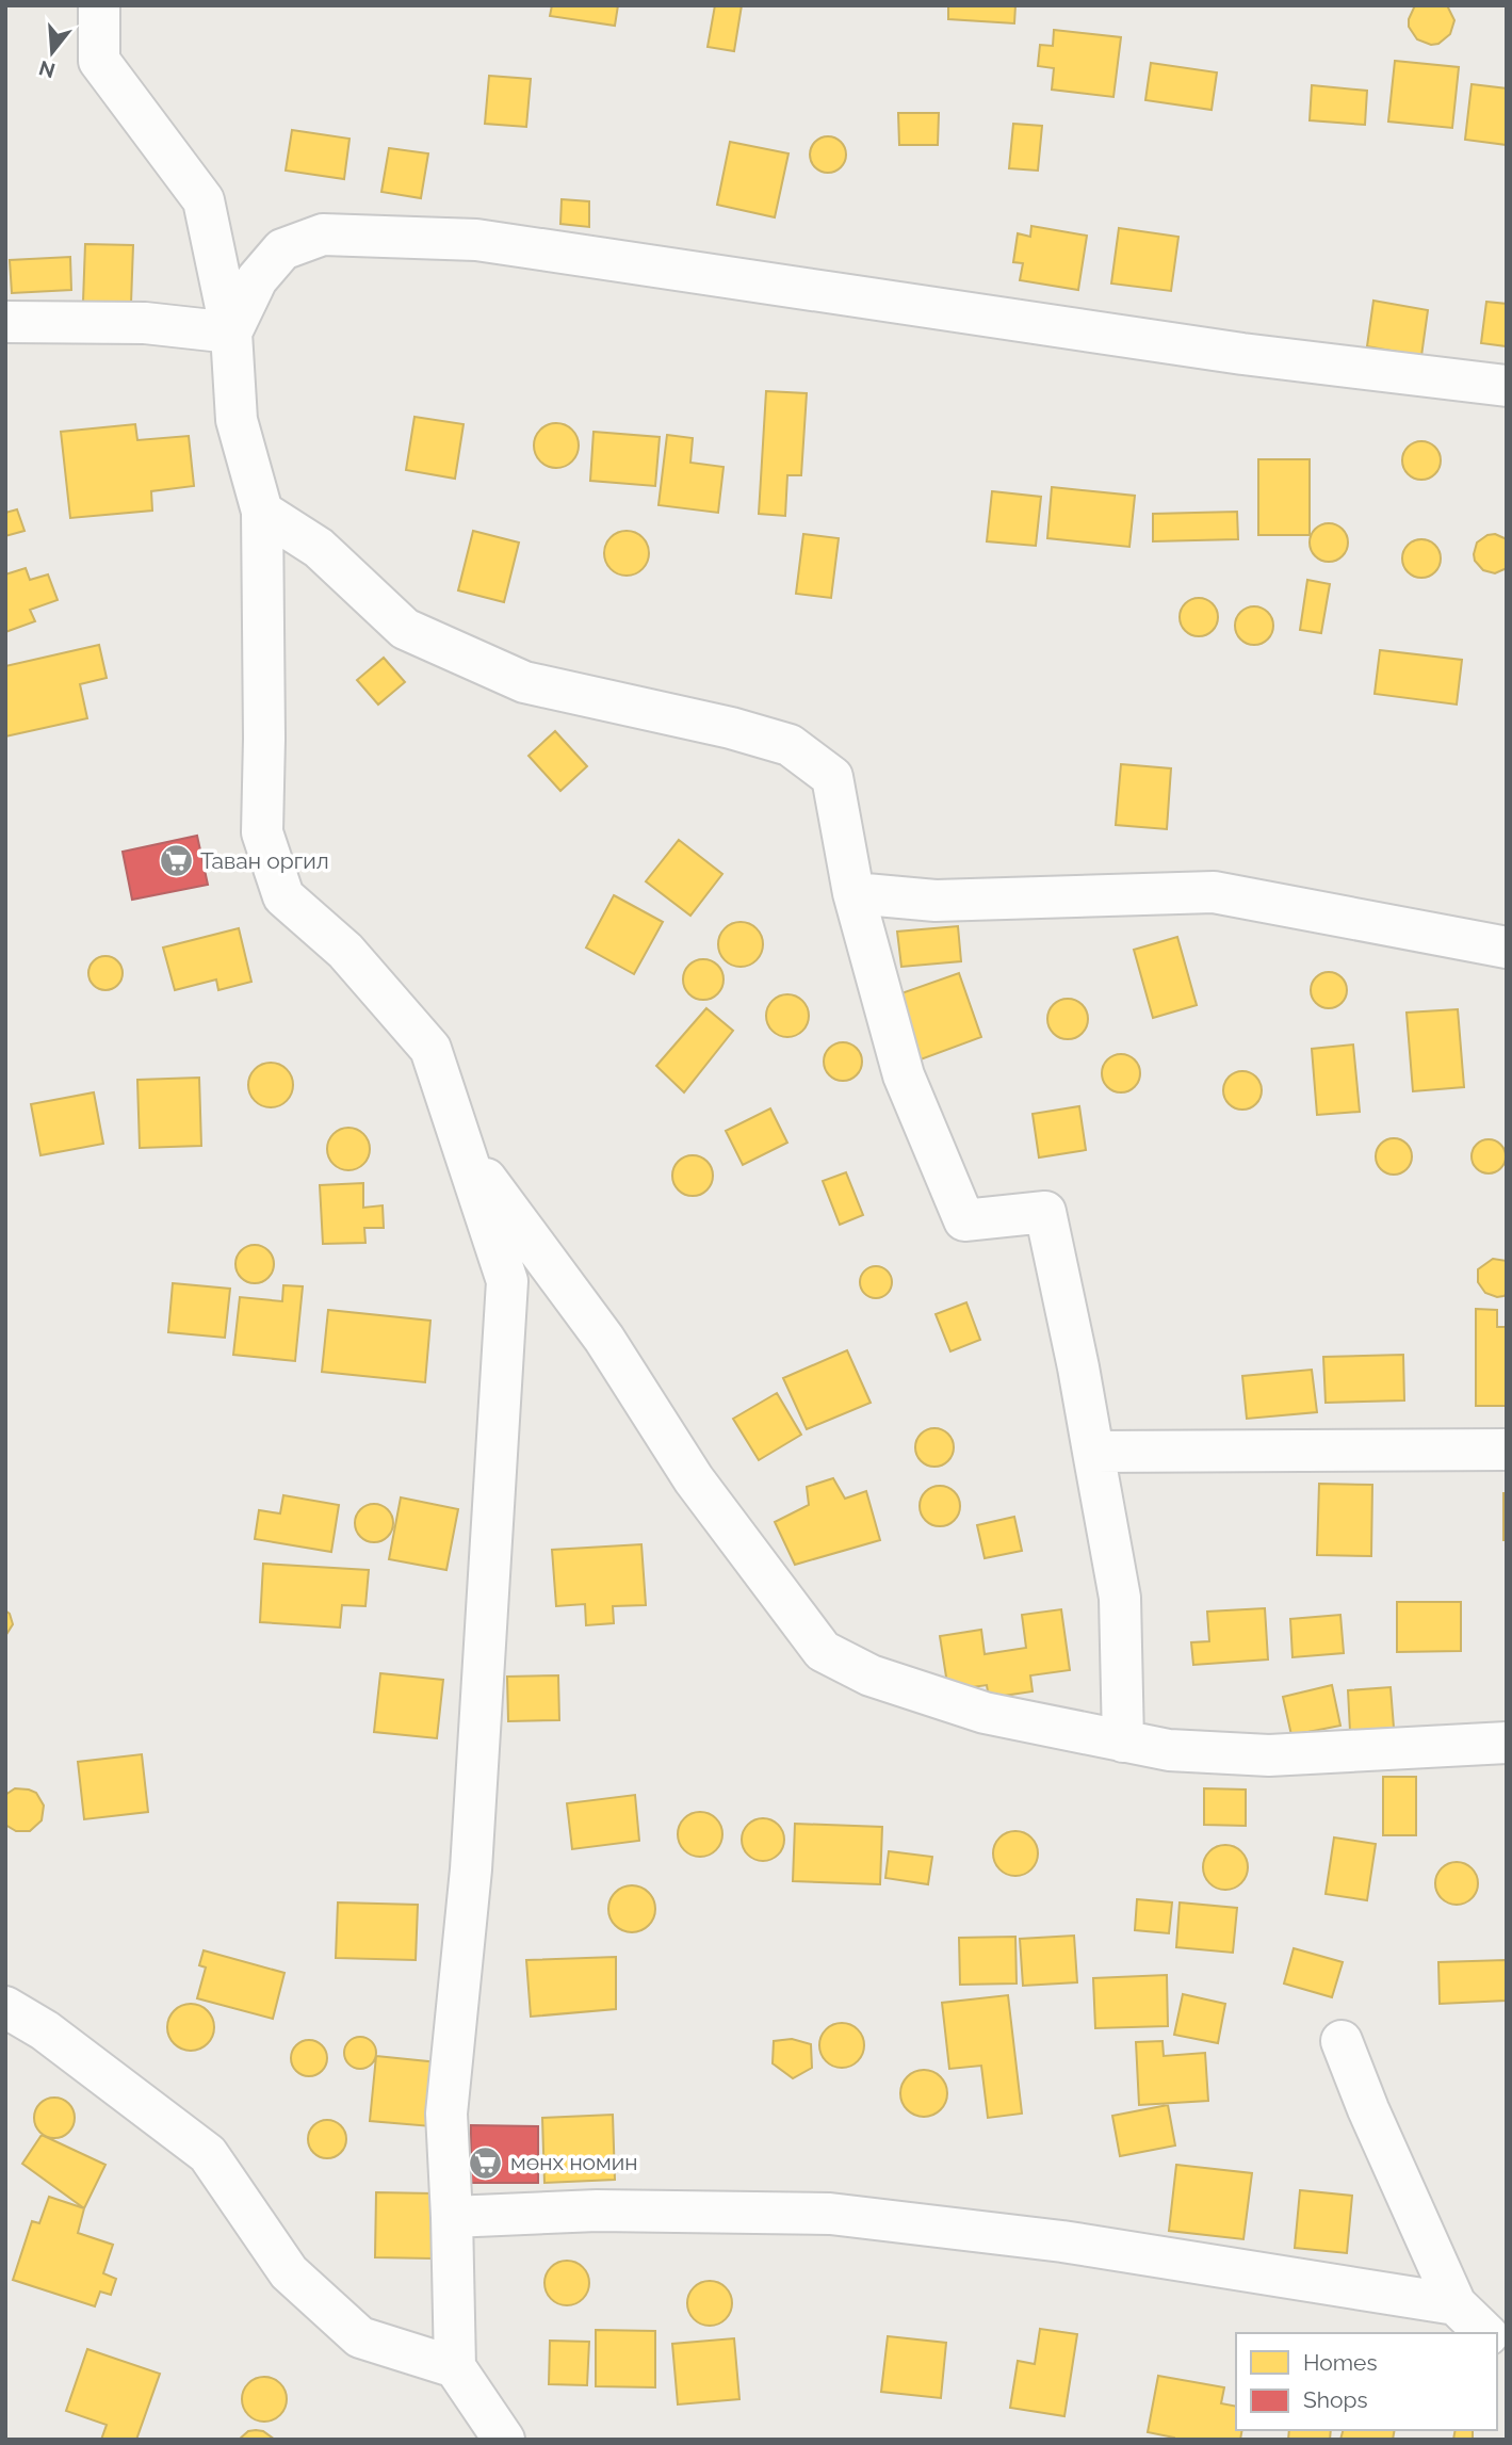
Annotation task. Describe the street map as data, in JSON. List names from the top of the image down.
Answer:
{
  "places": {
    "supermarket": ["Таван оргил", "мөнх номин"]
  },
  "legend": ["Homes", "Shops"],
  "north": "bottom"
}
